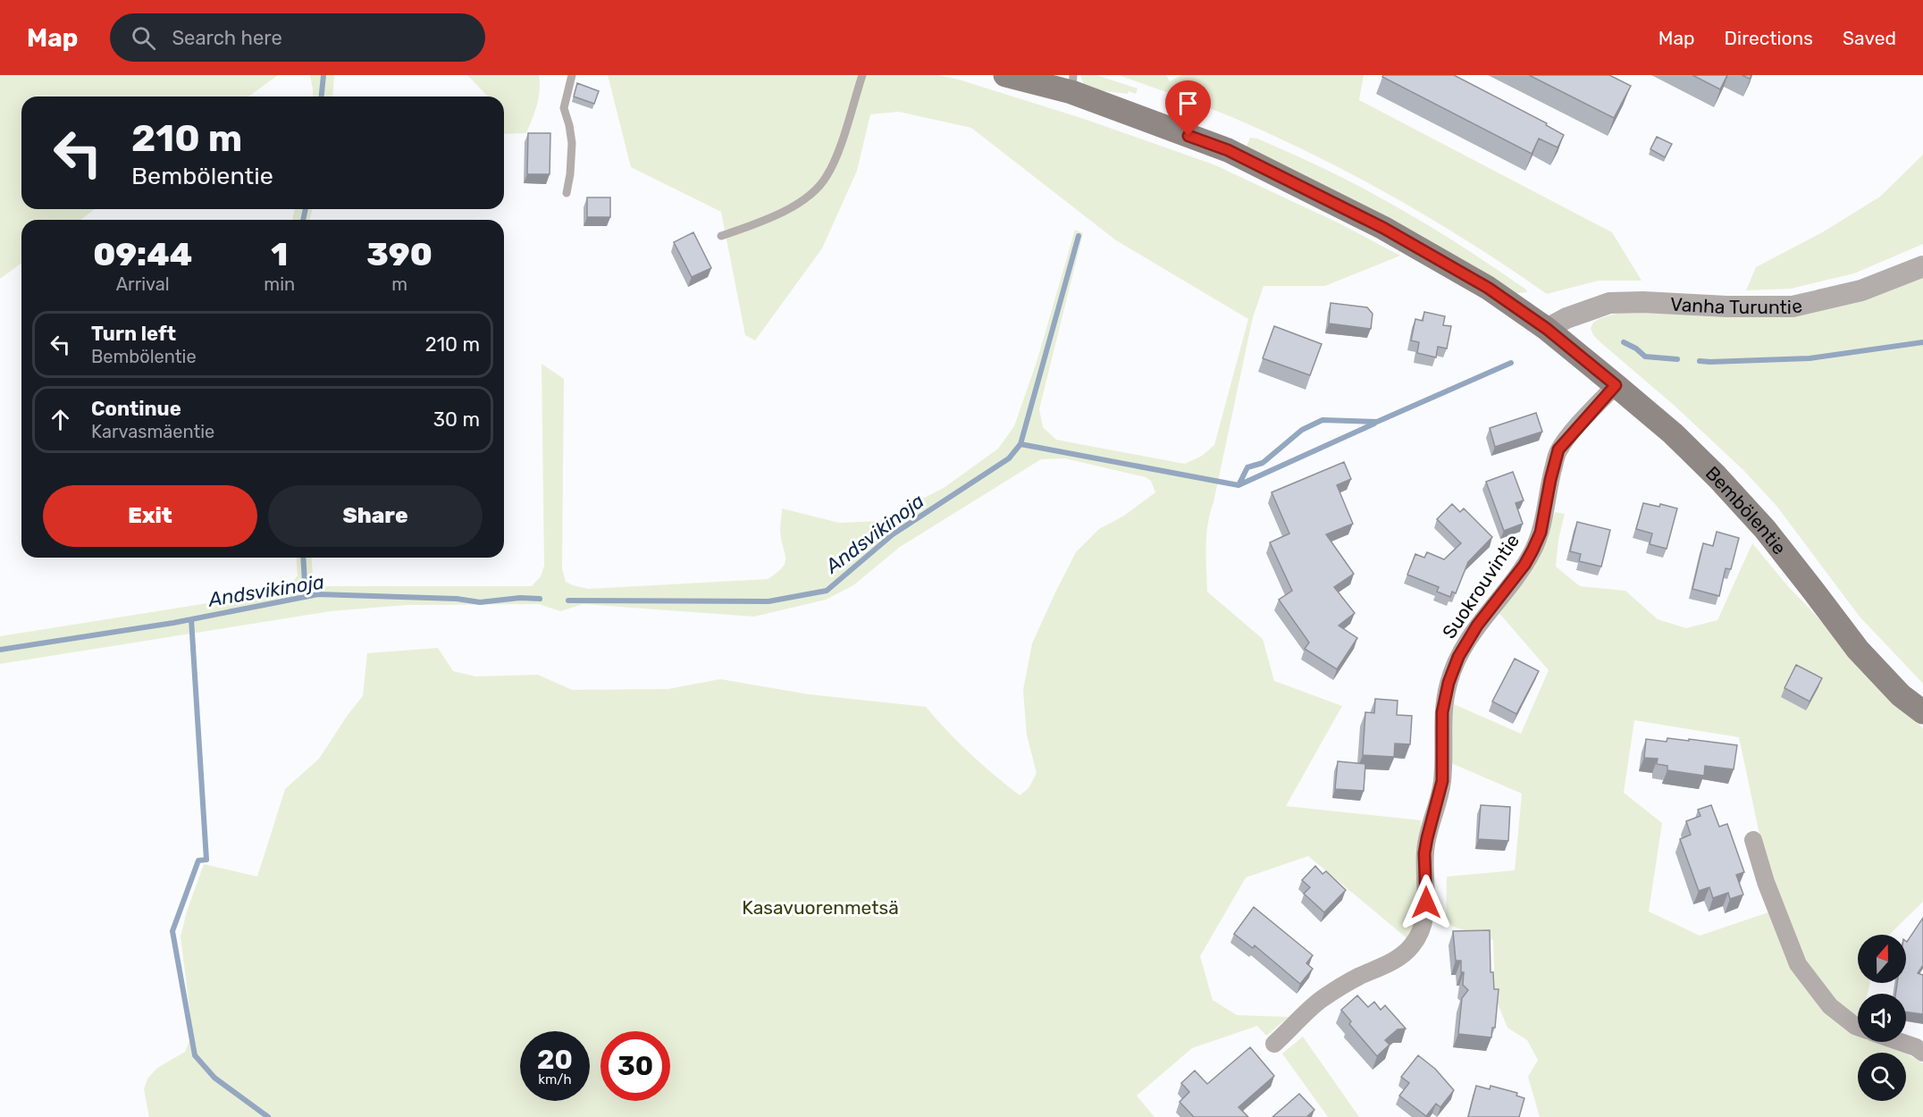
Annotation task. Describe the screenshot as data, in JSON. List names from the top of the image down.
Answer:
{
  "streets": {
    "main road": ["Bembölentie"],
    "street": ["Vanha Turuntie", "Suokrouvintie"]
  },
  "crossings": [
    ["Vanha Turuntie", "Bembölentie"],
    ["Bembölentie", "Suokrouvintie"]
  ],
  "water": ["Andsvikinoja"],
  "parks": ["Kasavuorenmetsä"],
  "north": "top",
  "page": {
    "header": "Map",
    "search": "Search here",
    "nav": ["Map", "Directions", "Saved"],
    "turn": ["210 m", "Bembölentie"],
    "eta": [
      "09:44",
      "Arrival",
      "1",
      "min",
      "390",
      "m"
    ],
    "list": [
      {
        "name": "Turn left",
        "note": "Bembölentie",
        "value": "210 m"
      },
      {
        "name": "Continue",
        "note": "Karvasmäentie",
        "value": "30 m"
      }
    ],
    "buttons": ["Exit", "Share"],
    "speed": "20 km/h",
    "limit": "30"
  }
}
